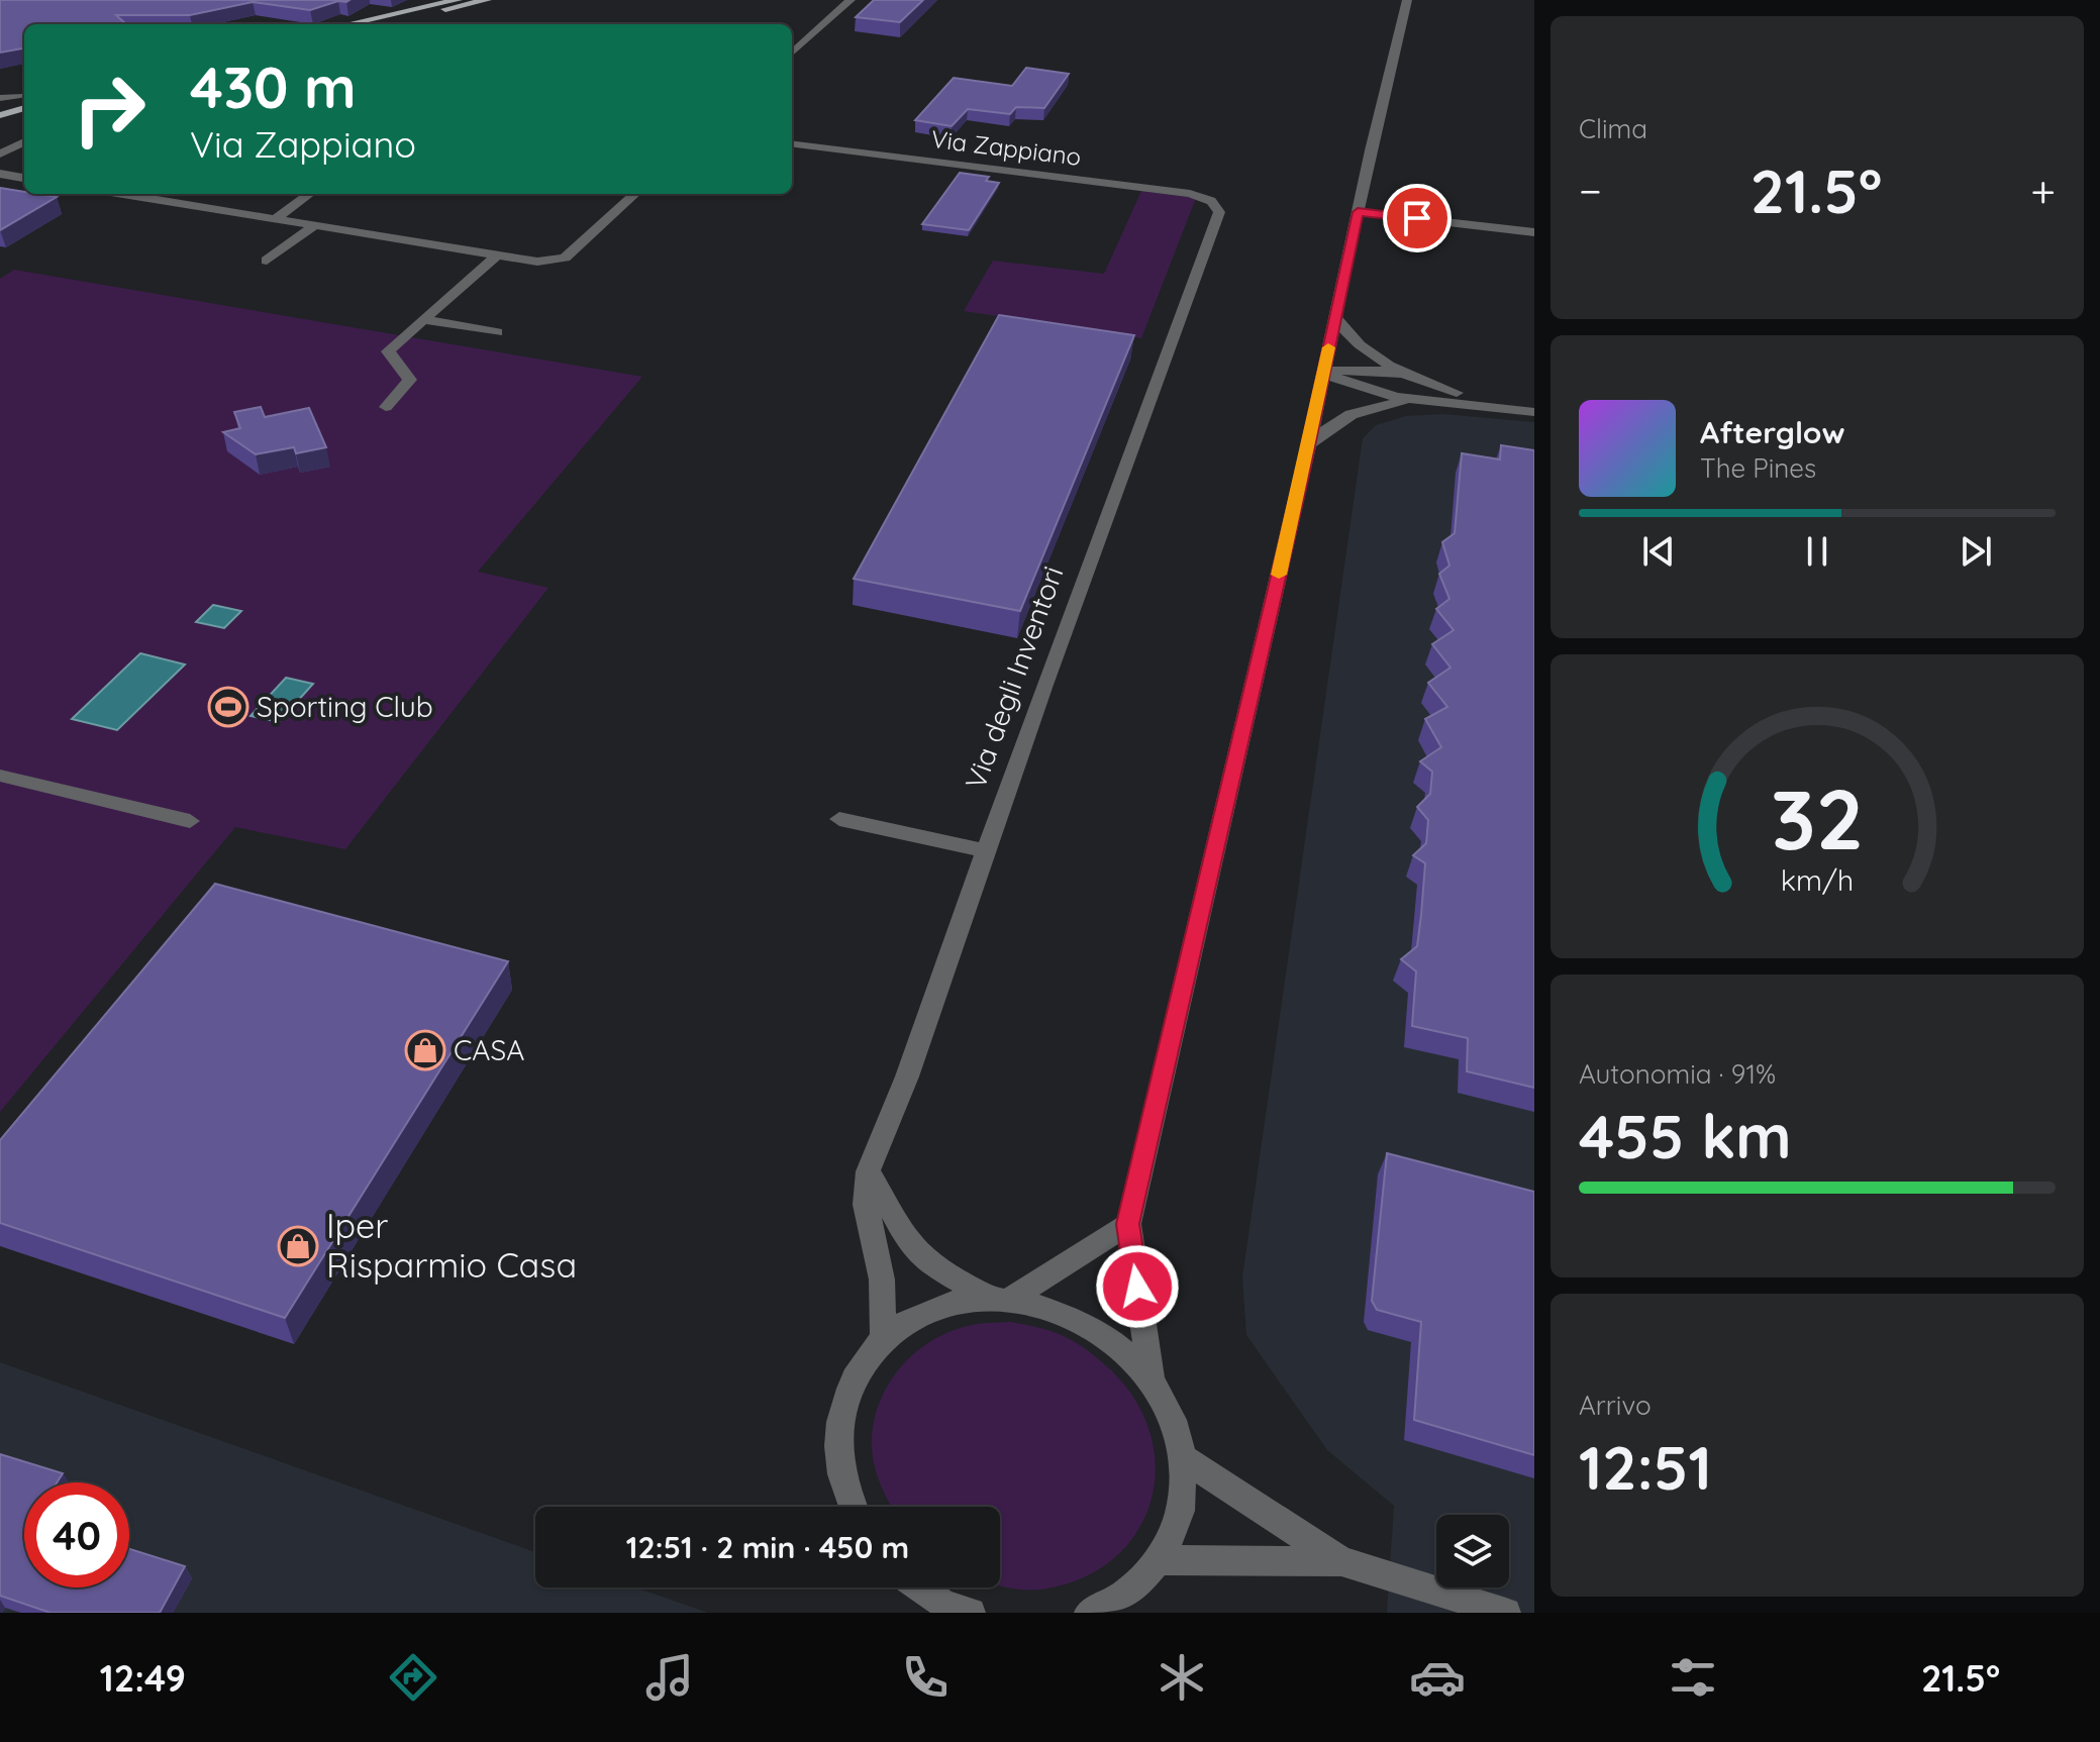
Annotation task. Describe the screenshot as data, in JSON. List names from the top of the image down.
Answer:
{
  "streets": {
    "street": ["Via Zappiano", "Via degli Inventori"]
  },
  "crossings": [
    ["Via Zappiano", "Via degli Inventori"]
  ],
  "places": {
    "sports": ["Sporting Club"],
    "shop": ["CASA", "Iper Risparmio Casa"]
  },
  "page": {
    "tile": [
      "Clima",
      ["Autonomia · 91%", "455 km"],
      ["Arrivo", "12:51"]
    ],
    "turn": ["430 m", "Via Zappiano"],
    "heat": ["−", "21.5°", "+"],
    "song": ["Afterglow", "The Pines"],
    "limit": "40",
    "trip": "12:51 · 2 min · 450 m",
    "tabs": ["12:49", "21.5°"],
    "gauge": ["32", "km/h"]
  }
}
